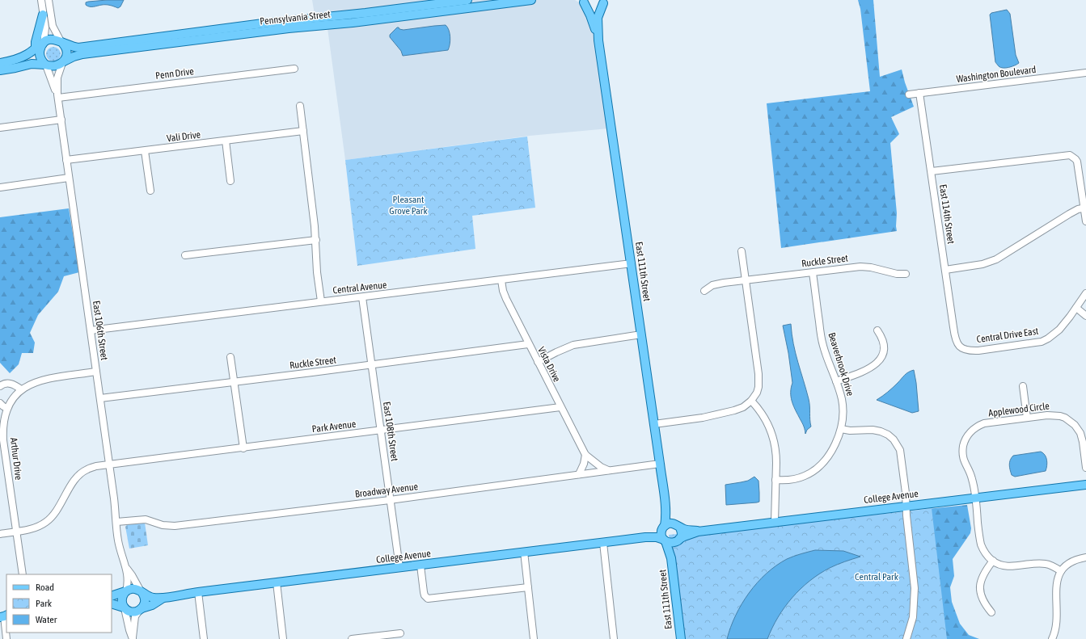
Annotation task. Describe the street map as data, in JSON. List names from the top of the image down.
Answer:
{
  "streets": {
    "main road": ["Pennsylvania Street", "East 111th Street", "College Avenue"],
    "street": [
      "Penn Drive",
      "Washington Boulevard",
      "Vali Drive",
      "East 114th Street",
      "Ruckle Street",
      "Central Avenue",
      "East 106th Street",
      "Central Drive East",
      "Vista Drive",
      "Beaverbrook Drive",
      "Applewood Circle",
      "Park Avenue",
      "East 108th Street",
      "Arthur Drive",
      "Broadway Avenue"
    ]
  },
  "crossings": [
    ["Pennsylvania Street", "East 106th Street"],
    ["Penn Drive", "East 106th Street"],
    ["Washington Boulevard", "East 114th Street"],
    ["Vali Drive", "East 106th Street"],
    ["East 114th Street", "Central Drive East"],
    ["Ruckle Street", "East 106th Street"],
    ["Ruckle Street", "Vista Drive"],
    ["Ruckle Street", "Beaverbrook Drive"],
    ["Ruckle Street", "East 108th Street"],
    ["East 111th Street", "Central Avenue"],
    ["East 111th Street", "Broadway Avenue"],
    ["East 111th Street", "College Avenue"],
    ["Central Avenue", "East 106th Street"],
    ["Central Avenue", "Vista Drive"],
    ["Central Avenue", "East 108th Street"],
    ["East 106th Street", "Park Avenue"],
    ["East 106th Street", "Arthur Drive"],
    ["East 106th Street", "Broadway Avenue"],
    ["East 106th Street", "College Avenue"],
    ["Vista Drive", "Park Avenue"],
    ["Vista Drive", "Broadway Avenue"],
    ["Applewood Circle", "College Avenue"],
    ["Park Avenue", "East 108th Street"],
    ["Park Avenue", "Arthur Drive"],
    ["East 108th Street", "Broadway Avenue"],
    ["East 108th Street", "College Avenue"]
  ],
  "parks": ["Pleasant Grove Park", "Central Park"],
  "legend": ["Road", "Park", "Water"]
}
